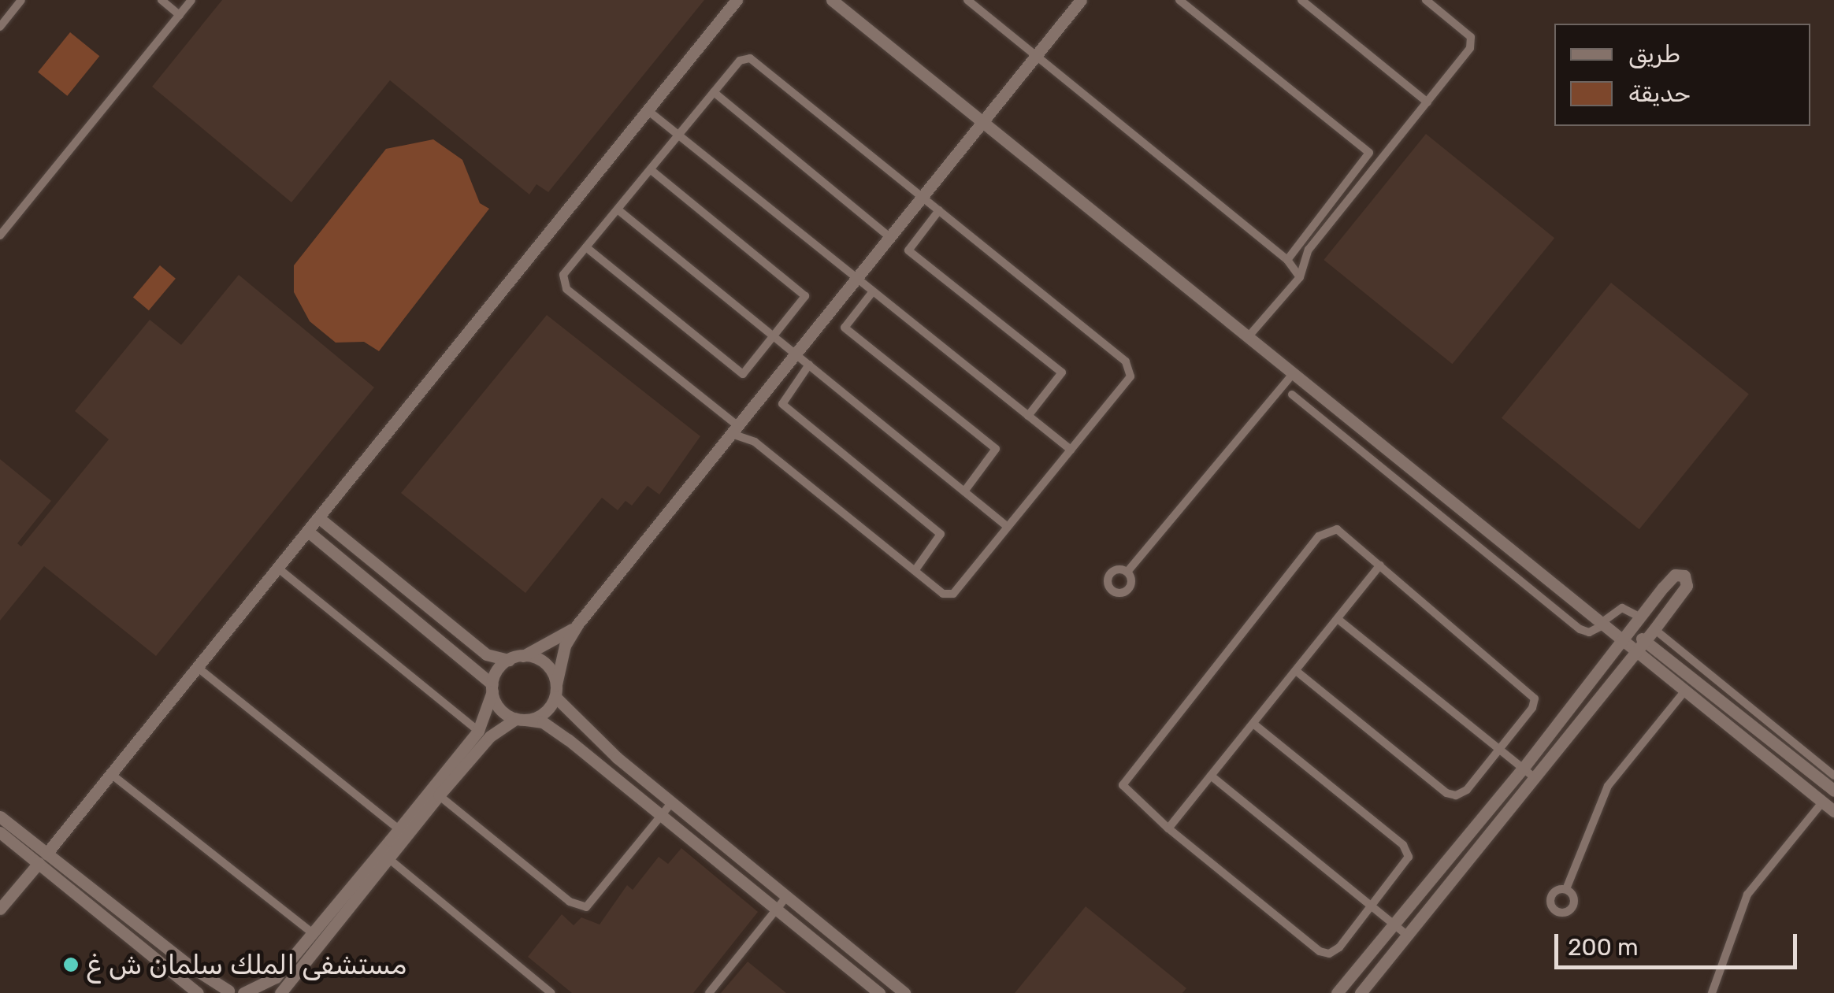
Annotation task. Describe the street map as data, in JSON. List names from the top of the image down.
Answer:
{
  "places": ["مستشفى الملك سلمان ش غ"],
  "legend": ["طريق", "حديقة"],
  "scale_bar": "200 m"
}
